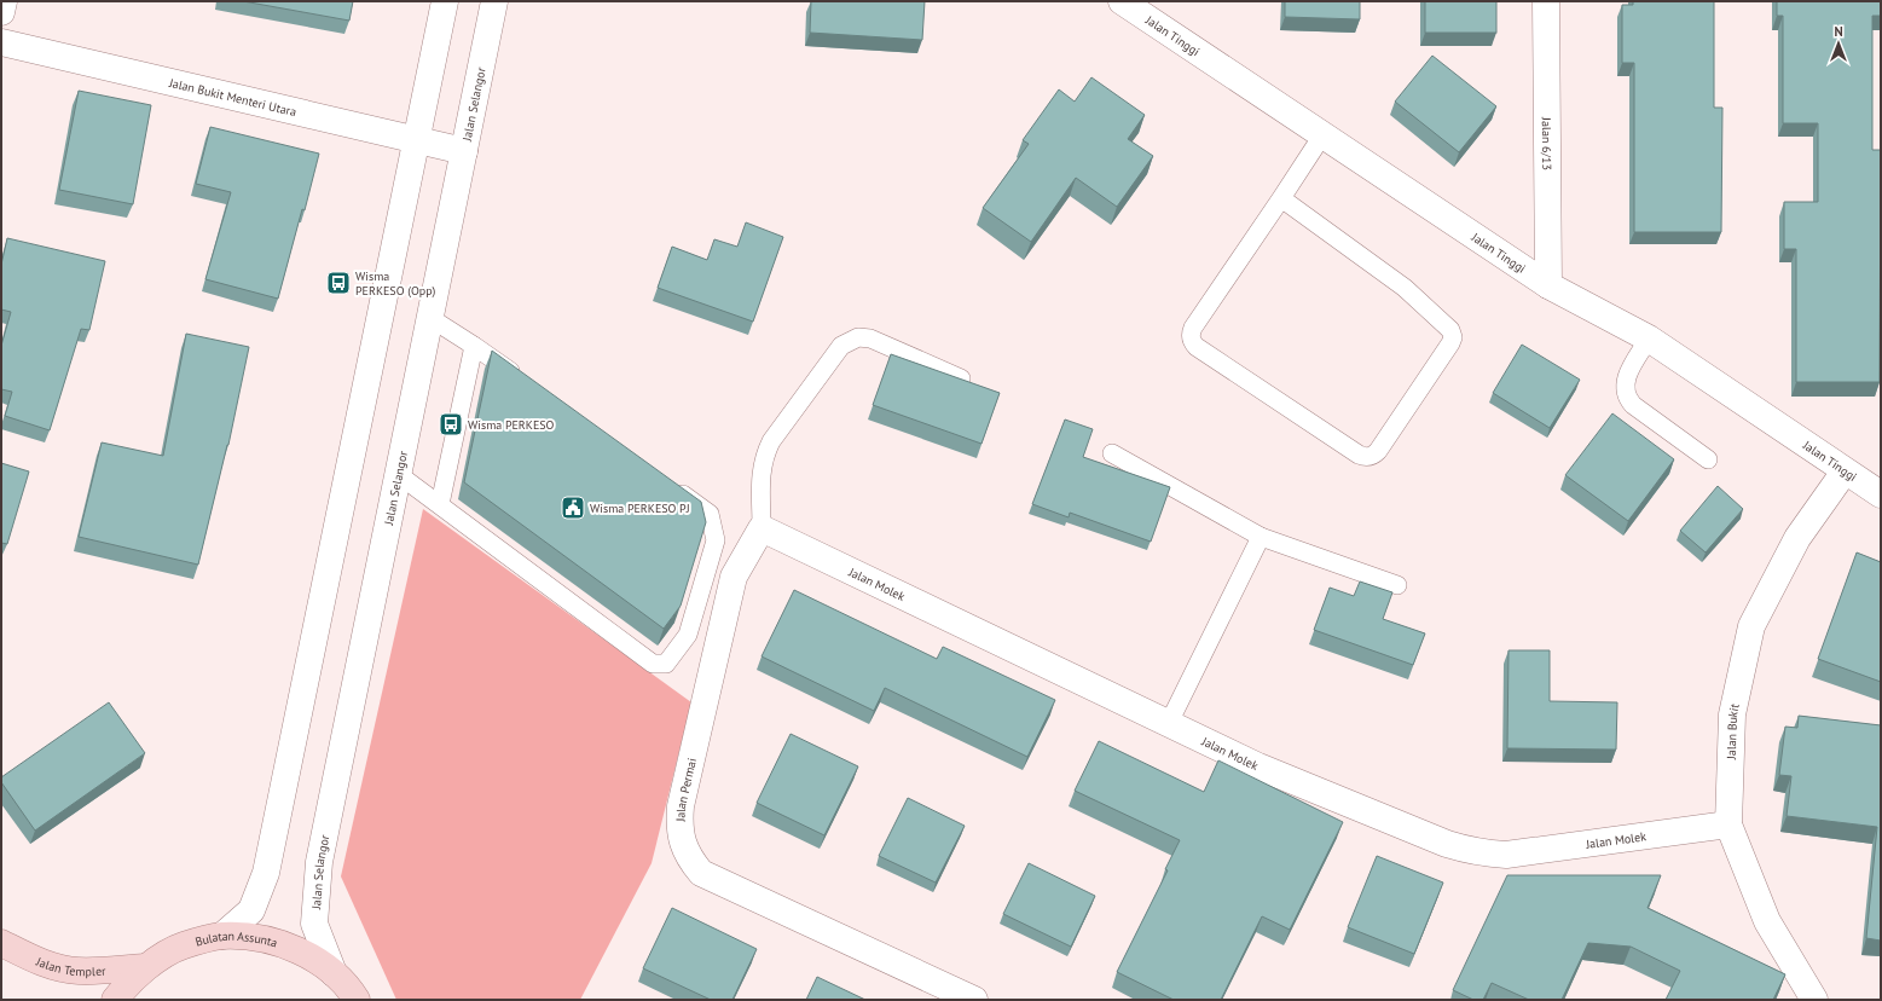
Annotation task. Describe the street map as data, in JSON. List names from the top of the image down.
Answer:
{
  "streets": {
    "main road": ["Bulatan Assunta", "Jalan Templer"],
    "street": [
      "Jalan Tinggi",
      "Jalan Bukit Menteri Utara",
      "Jalan Selangor",
      "Jalan 6/13",
      "Jalan Molek",
      "Jalan Bukit",
      "Jalan Permai"
    ]
  },
  "crossings": [
    ["Jalan Tinggi", "Jalan 6/13"],
    ["Jalan Tinggi", "Jalan Bukit"],
    ["Jalan Bukit Menteri Utara", "Jalan Selangor"],
    ["Jalan Selangor", "Bulatan Assunta"],
    ["Jalan Molek", "Jalan Bukit"],
    ["Jalan Molek", "Jalan Permai"],
    ["Bulatan Assunta", "Jalan Templer"]
  ],
  "places": {
    "bus stop": ["Wisma PERKESO (Opp)", "Wisma PERKESO"],
    "public building": ["Wisma PERKESO PJ"]
  },
  "north": "top"
}
